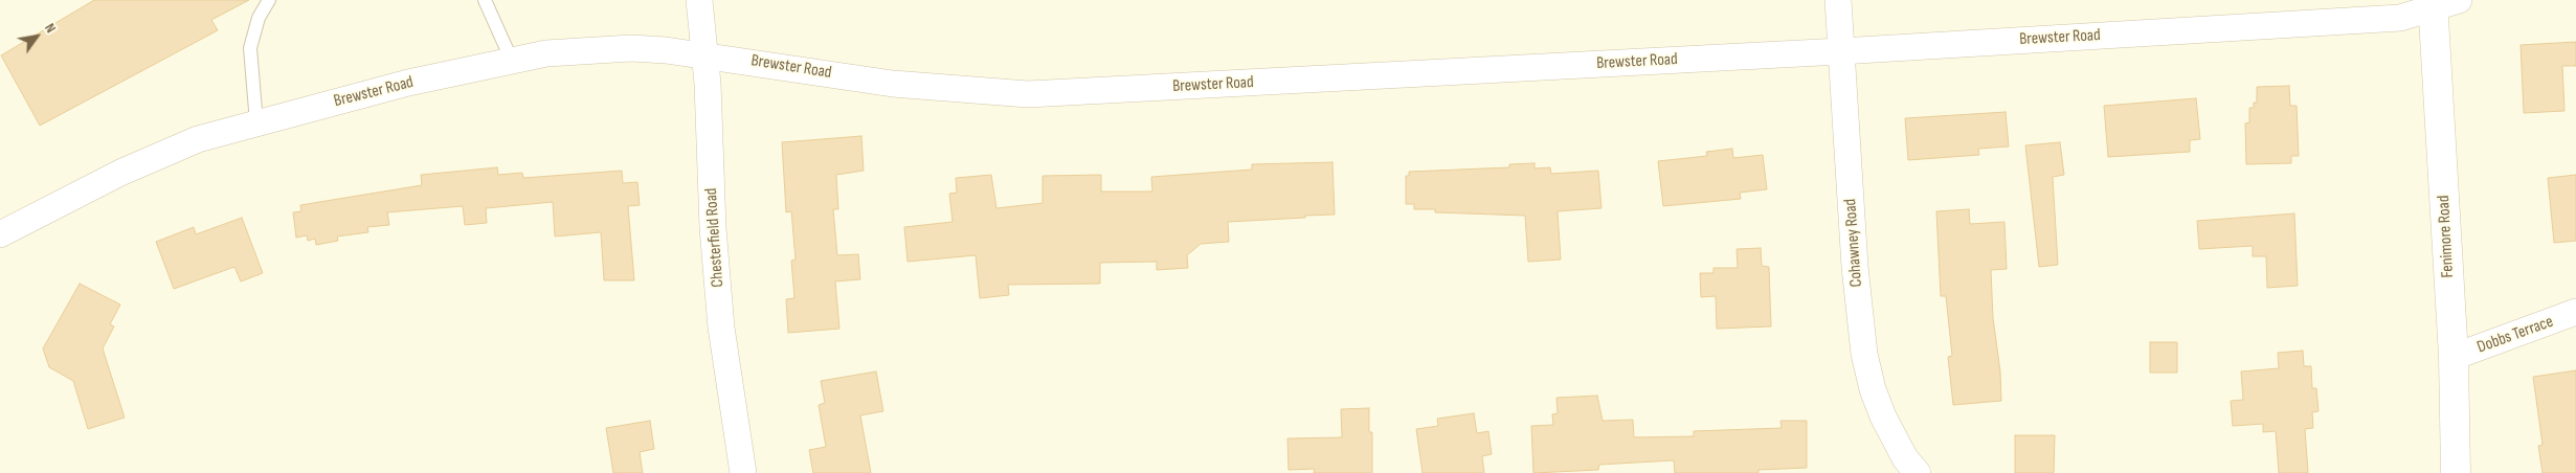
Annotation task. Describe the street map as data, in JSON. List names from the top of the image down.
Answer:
{
  "streets": {
    "main road": ["Fenimore Road"],
    "street": [
      "Brewster Road",
      "Chesterfield Road",
      "Cohawney Road",
      "Dobbs Terrace"
    ]
  },
  "crossings": [
    ["Brewster Road", "Fenimore Road"],
    ["Brewster Road", "Chesterfield Road"],
    ["Brewster Road", "Cohawney Road"],
    ["Fenimore Road", "Dobbs Terrace"]
  ],
  "north": "top right"
}
